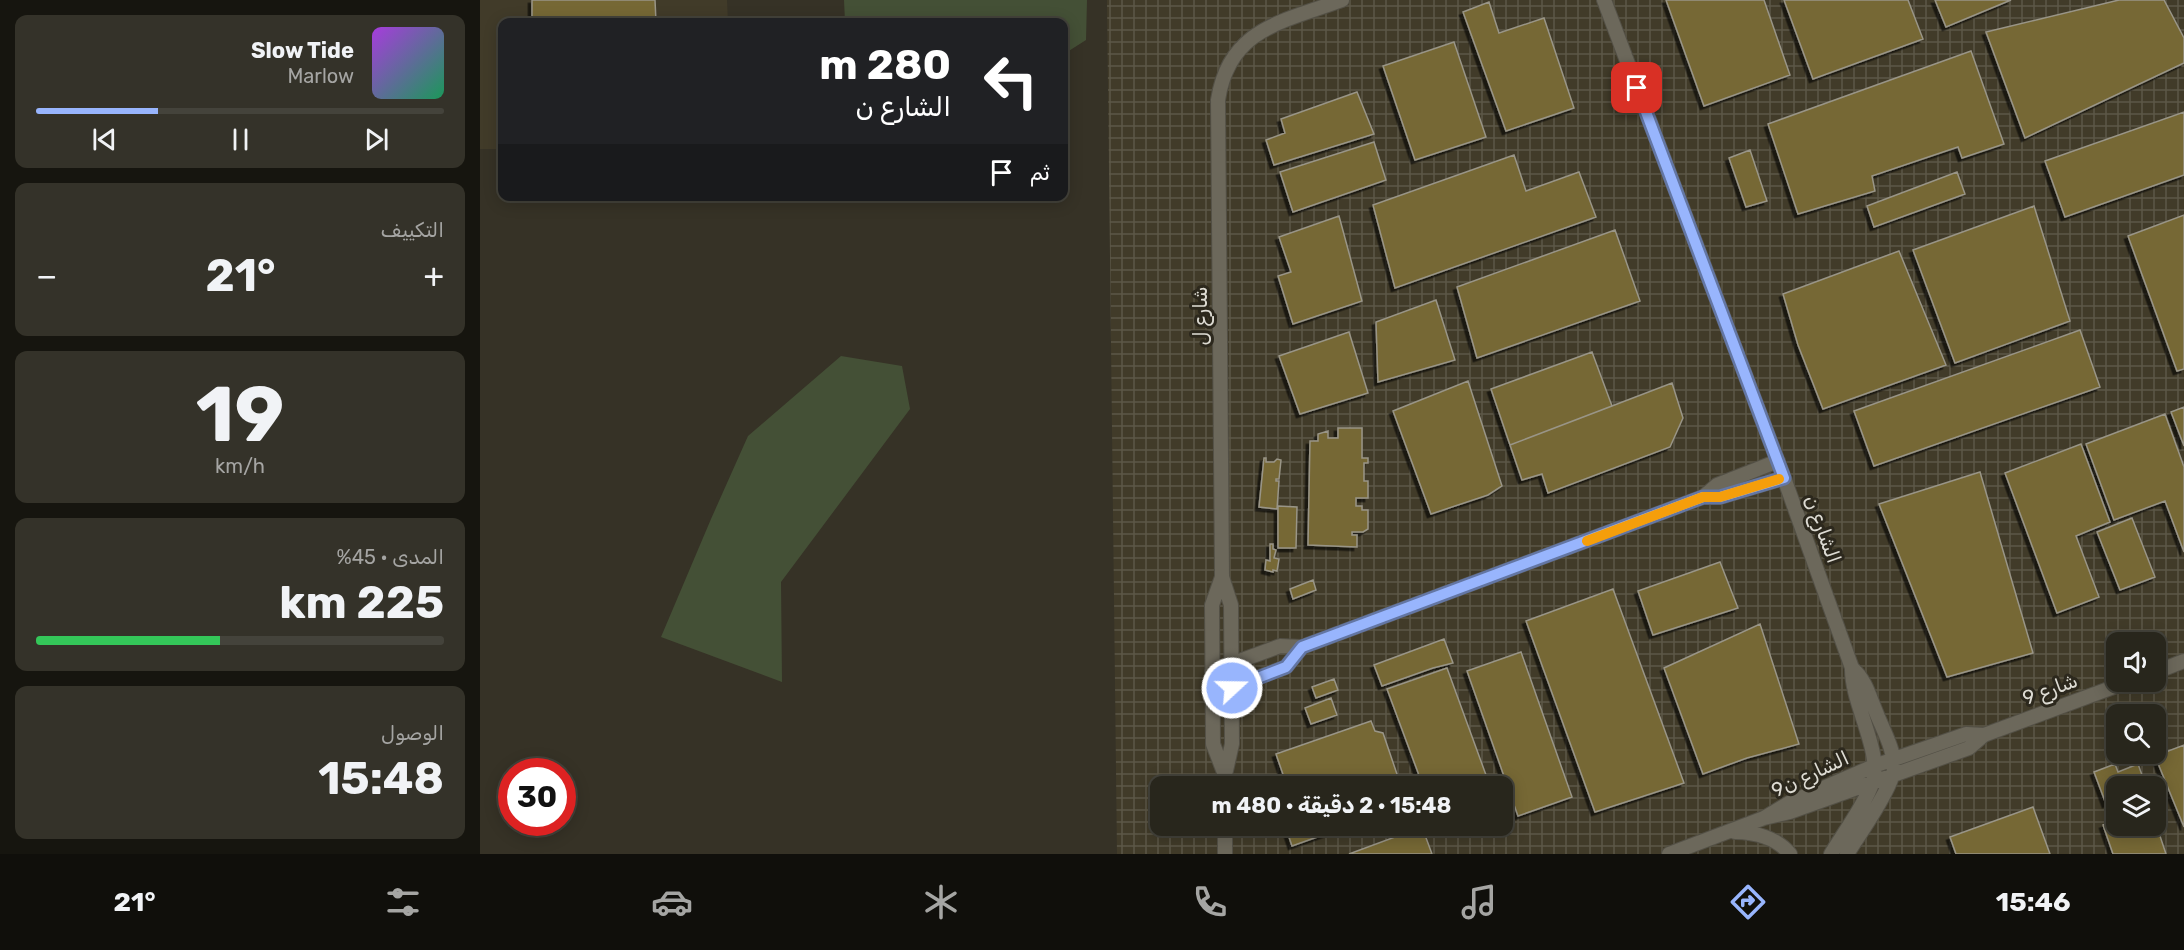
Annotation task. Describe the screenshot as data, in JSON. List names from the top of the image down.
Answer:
{
  "streets": {
    "street": [
      "شارع ل",
      "الشارع ن",
      "شارع 9",
      "الشارع ن9"
    ]
  },
  "crossings": [
    ["الشارع ن", "شارع 9"],
    ["الشارع ن", "الشارع ن9"],
    ["شارع 9", "الشارع ن9"]
  ],
  "page": {
    "turn": ["280 m", "الشارع ن"],
    "song": ["Slow Tide", "Marlow"],
    "then": "ثم",
    "tile": [
      "التكييف",
      ["19", "km/h"],
      ["المدى · 45%", "225 km"],
      ["الوصول", "15:48"]
    ],
    "heat": ["−", "21°", "+"],
    "limit": "30",
    "trip": "15:48 · 2 دقيقة · 480 m",
    "tabs": ["15:46", "21°"]
  }
}
